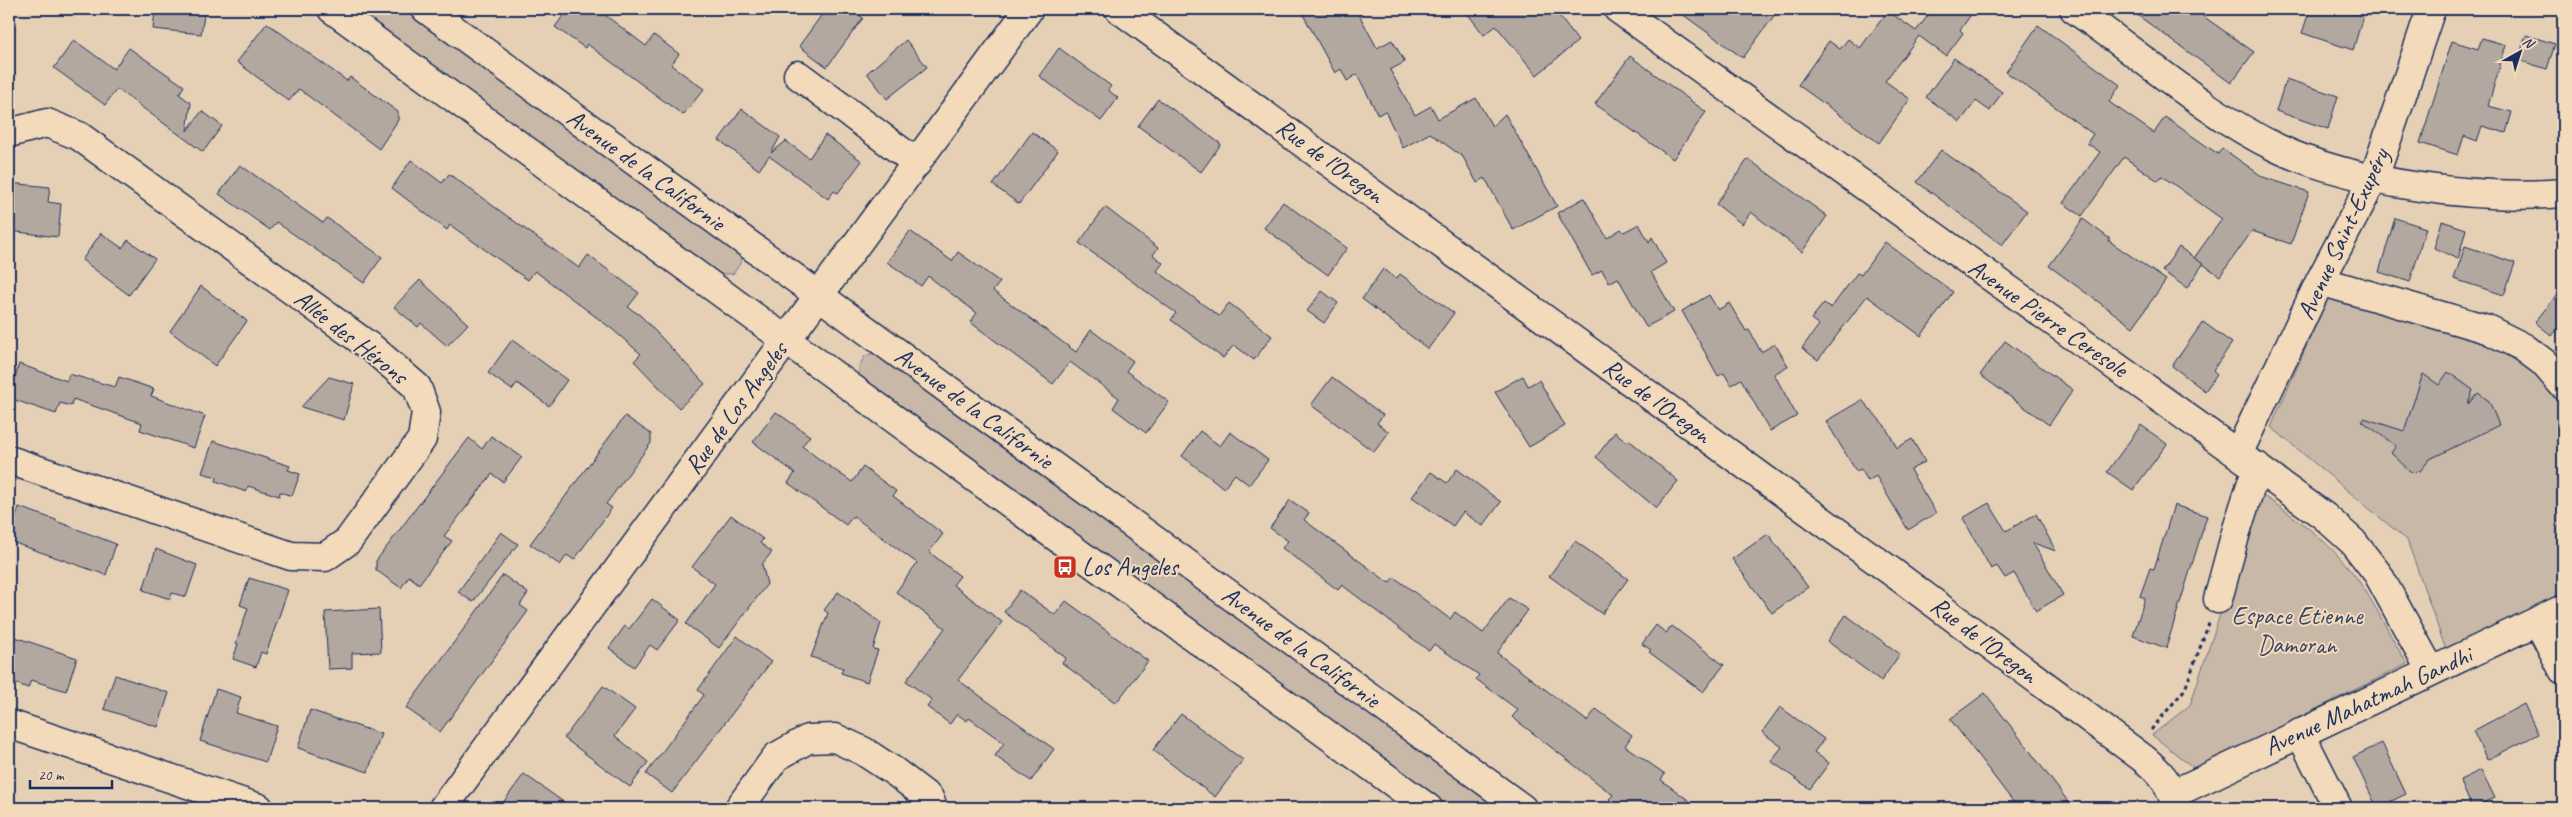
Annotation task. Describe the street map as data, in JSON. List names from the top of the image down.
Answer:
{
  "streets": {
    "street": [
      "Rue de l'Oregon",
      "Avenue de la Californie",
      "Avenue Saint-Exupéry",
      "Avenue Pierre Ceresole",
      "Allée des Hérons",
      "Rue de Los Angeles",
      "Avenue Mahatmah Gandhi"
    ]
  },
  "crossings": [
    ["Rue de l'Oregon", "Avenue Mahatmah Gandhi"],
    ["Avenue de la Californie", "Rue de Los Angeles"],
    ["Avenue Saint-Exupéry", "Avenue Pierre Ceresole"],
    ["Avenue Pierre Ceresole", "Avenue Mahatmah Gandhi"]
  ],
  "parks": ["Espace Etienne Damoran"],
  "places": {
    "bus stop": ["Los Angeles"]
  },
  "scale_bar": "20 m",
  "north": "top right"
}
